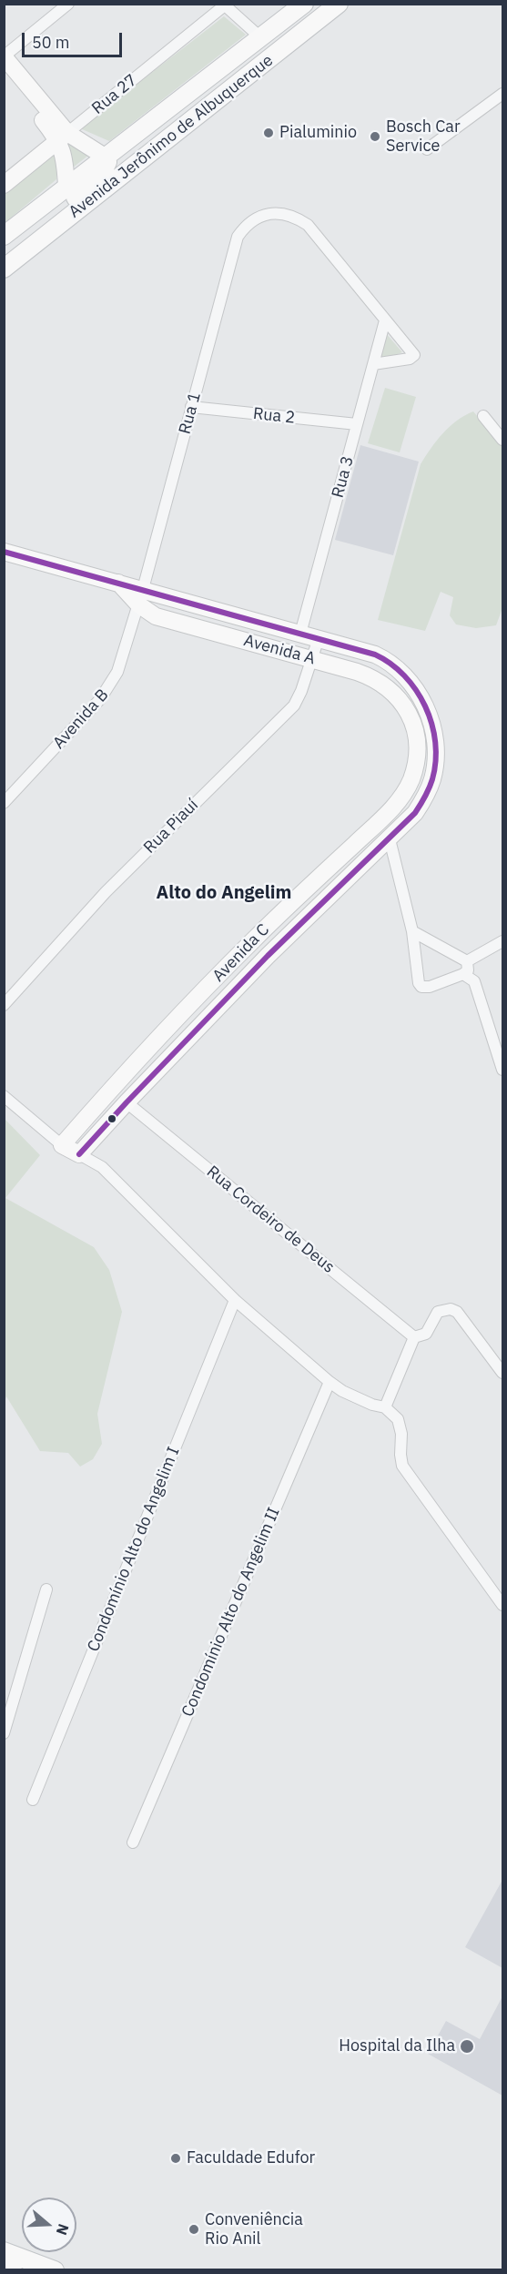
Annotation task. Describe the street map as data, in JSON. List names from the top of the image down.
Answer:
{
  "streets": {
    "main road": ["Avenida Jerônimo de Albuquerque"],
    "street": [
      "Rua 27",
      "Rua 1",
      "Rua 2",
      "Rua 3",
      "Avenida A",
      "Avenida B",
      "Rua Piauí",
      "Avenida C",
      "Rua Cordeiro de Deus",
      "Condomínio Alto do Angelim I",
      "Condomínio Alto do Angelim II"
    ]
  },
  "crossings": [
    ["Rua 1", "Rua 2"],
    ["Rua 1", "Rua 3"],
    ["Rua 1", "Avenida A"],
    ["Rua 1", "Avenida B"],
    ["Rua 2", "Rua 3"],
    ["Rua 3", "Avenida A"],
    ["Avenida A", "Avenida B"],
    ["Avenida A", "Rua Piauí"],
    ["Avenida A", "Avenida C"],
    ["Avenida C", "Rua Cordeiro de Deus"]
  ],
  "districts": ["Alto do Angelim"],
  "places": [
    "Pialuminio",
    "Bosch Car Service",
    "Hospital da Ilha",
    "Faculdade Edufor",
    "Conveniência Rio Anil"
  ],
  "scale_bar": "50 m",
  "north": "right"
}
